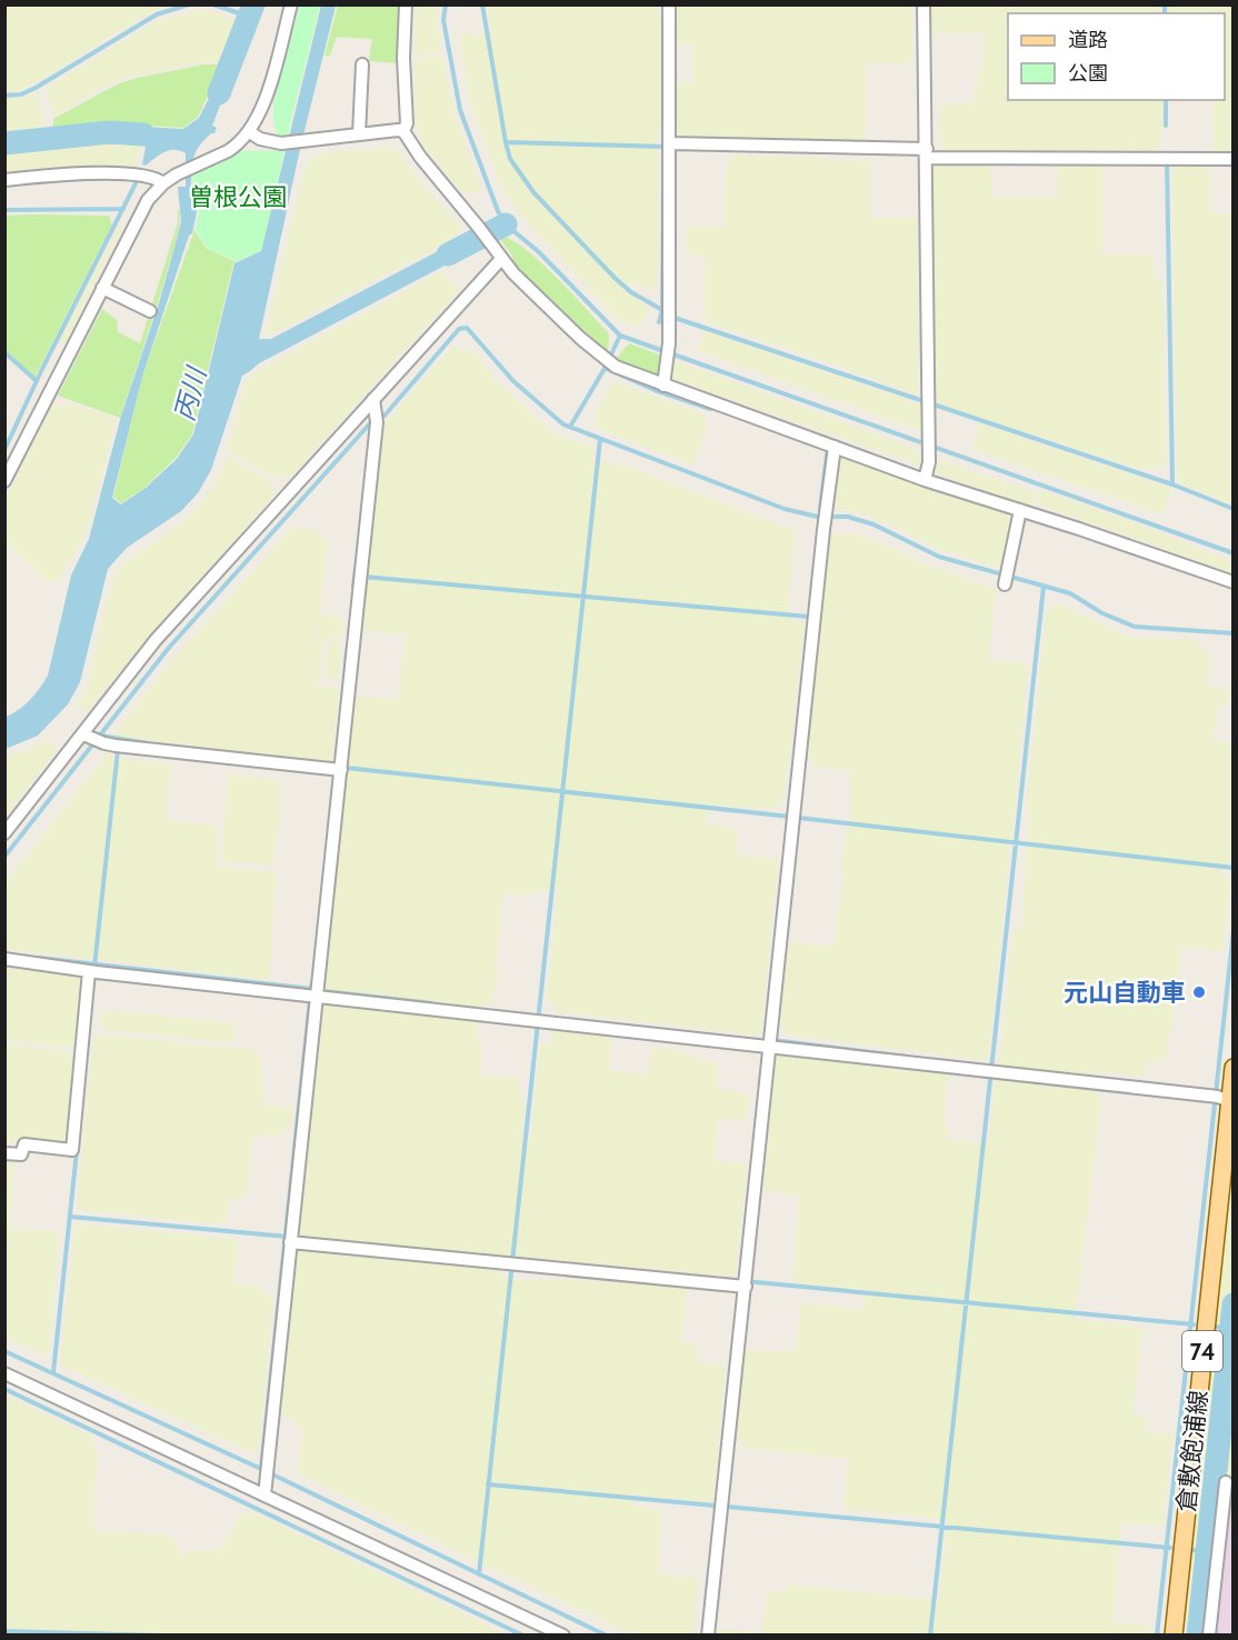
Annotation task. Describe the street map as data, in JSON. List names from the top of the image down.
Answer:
{
  "streets": {
    "main road": ["74", "倉敷飽浦線"]
  },
  "water": ["丙川"],
  "parks": ["曽根公園"],
  "places": ["元山自動車"],
  "legend": ["道路", "公園"]
}
